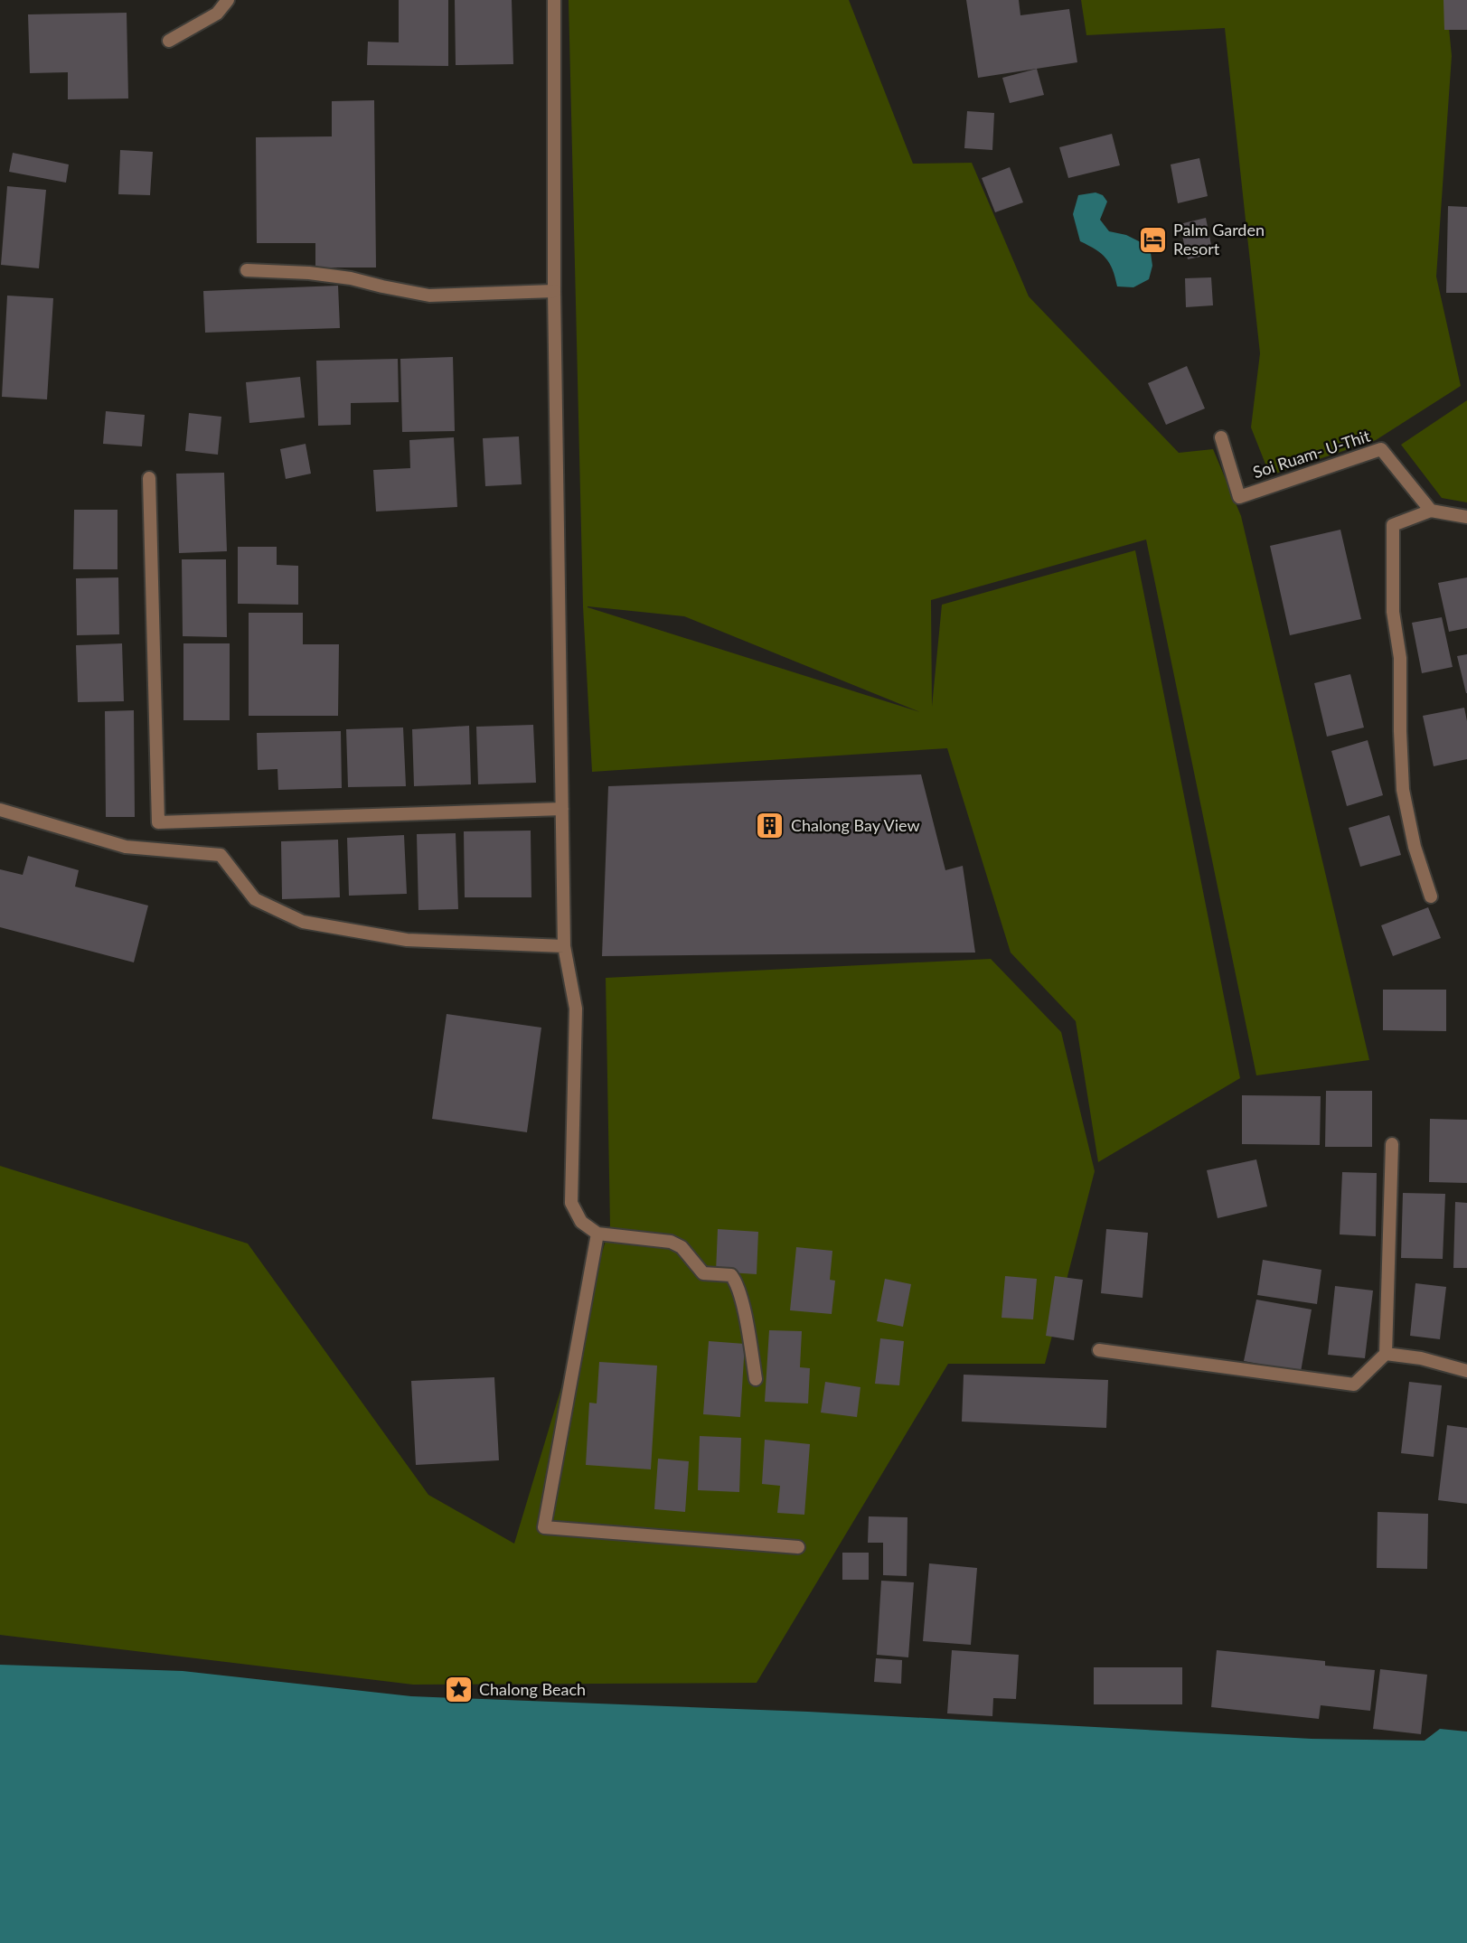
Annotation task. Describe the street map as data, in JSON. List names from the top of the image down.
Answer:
{
  "streets": {
    "street": ["Soi Ruam- U-Thit"]
  },
  "places": {
    "hotel": ["Palm Garden Resort"],
    "building": ["Chalong Bay View"],
    "place": ["Chalong Beach"]
  }
}
